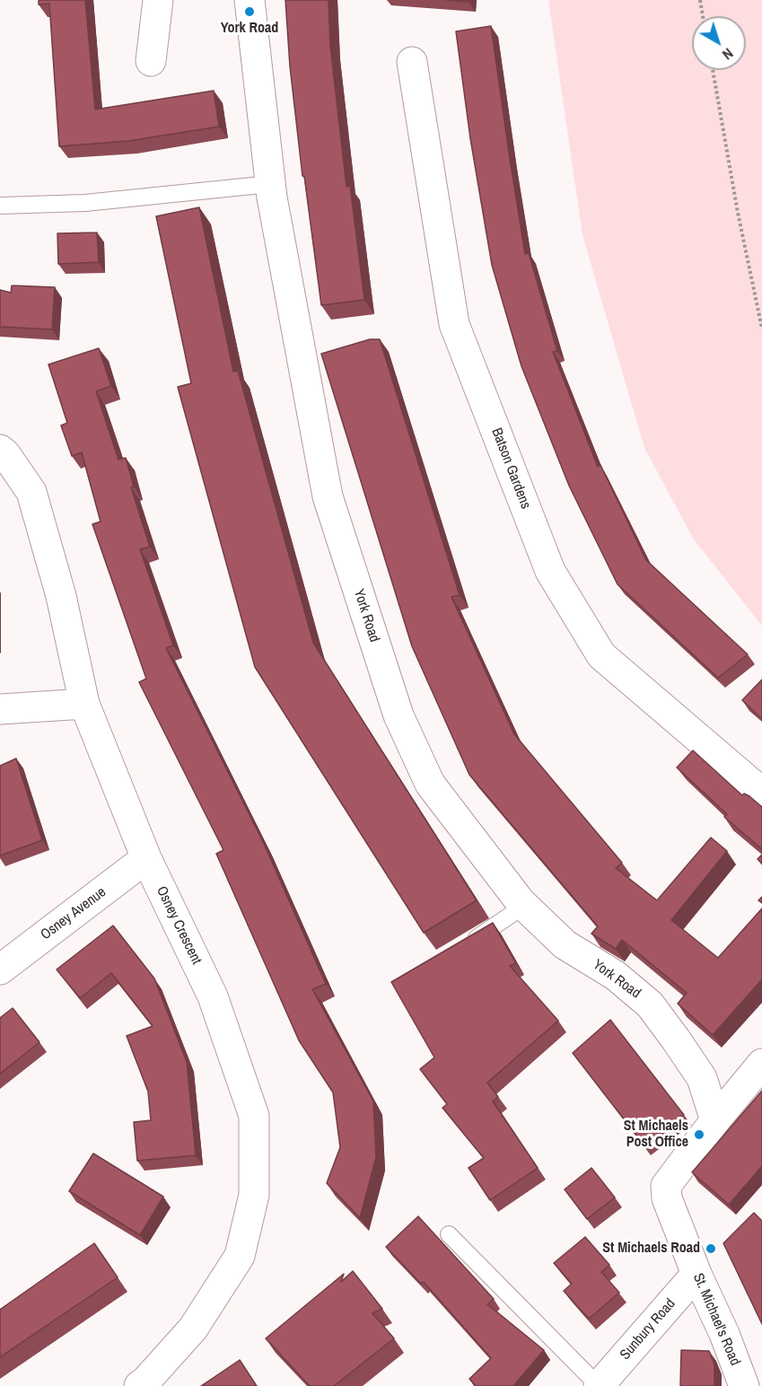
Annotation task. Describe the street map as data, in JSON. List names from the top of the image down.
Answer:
{
  "streets": {
    "street": [
      "Batson Gardens",
      "York Road",
      "Osney Avenue",
      "Osney Crescent",
      "St. Michael's Road",
      "Sunbury Road"
    ]
  },
  "crossings": [
    ["York Road", "St. Michael's Road"],
    ["Osney Avenue", "Osney Crescent"],
    ["St. Michael's Road", "Sunbury Road"]
  ],
  "places": ["York Road", "St Michaels Post Office", "St Michaels Road"],
  "north": "bottom right"
}
